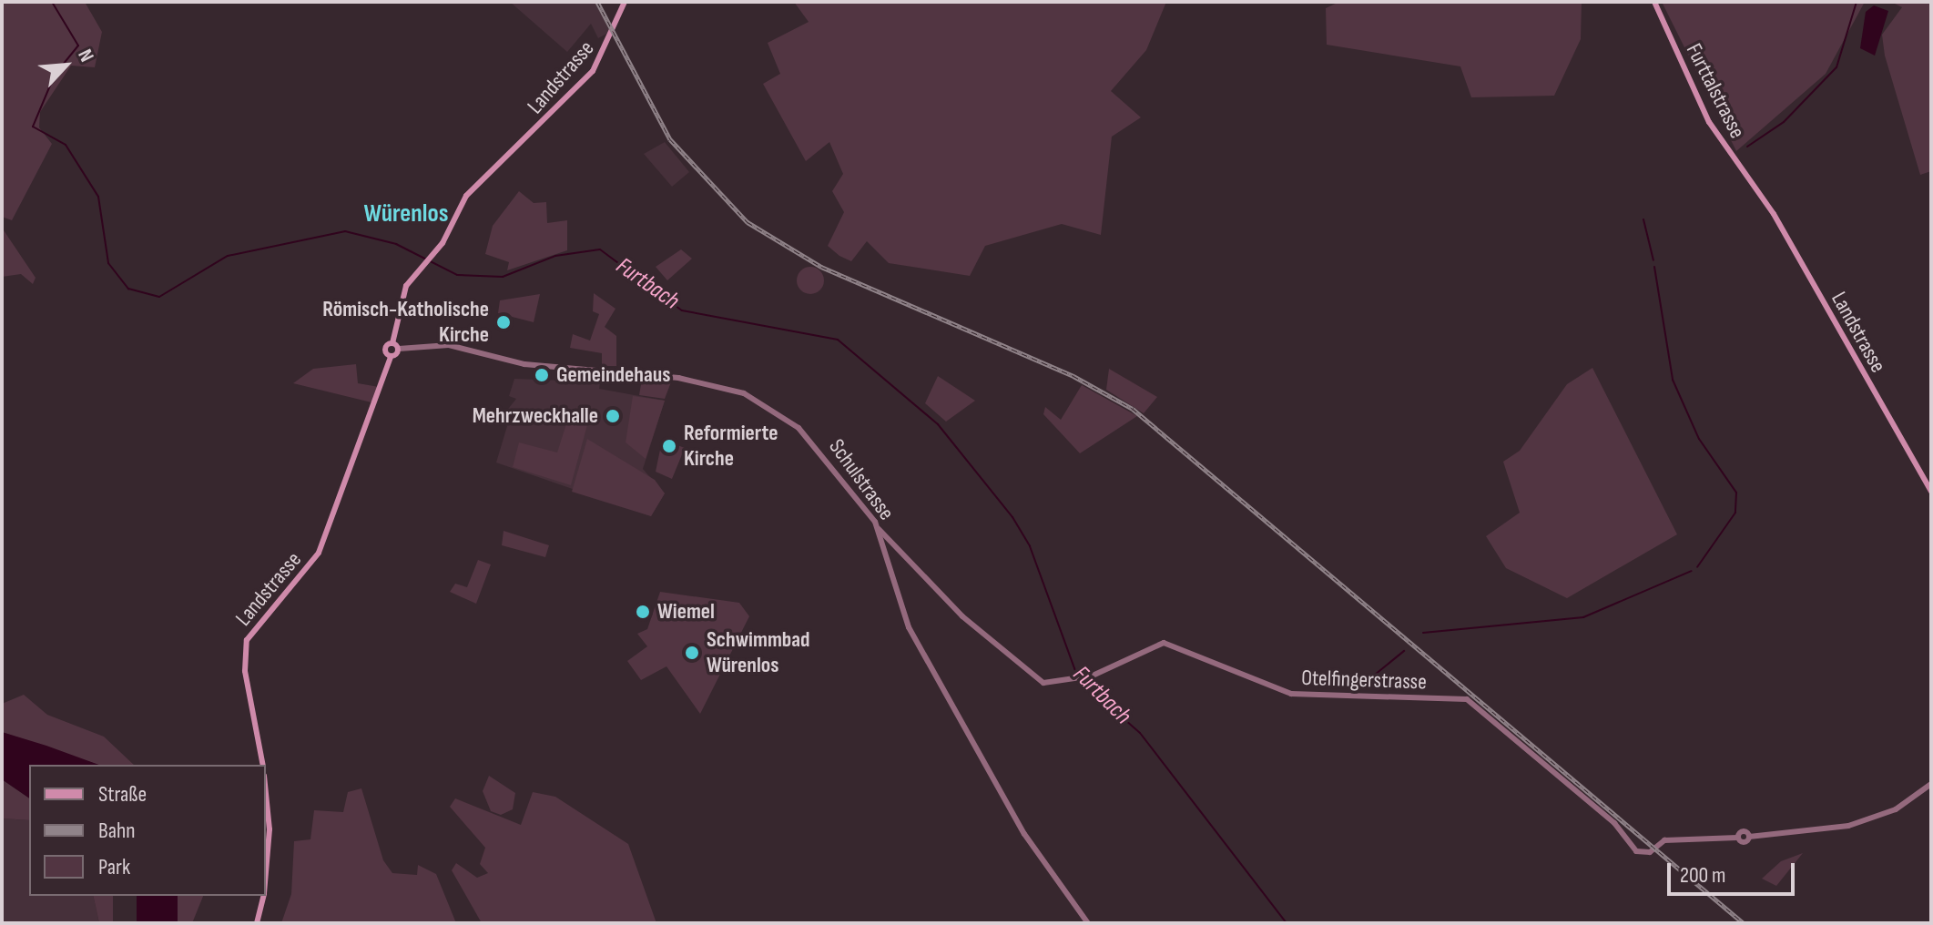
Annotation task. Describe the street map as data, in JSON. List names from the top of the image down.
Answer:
{
  "streets": {
    "main road": ["Landstrasse", "Furttalstrasse"],
    "street": ["Schulstrasse", "Otelfingerstrasse"]
  },
  "crossings": [
    ["Landstrasse", "Furttalstrasse"],
    ["Schulstrasse", "Otelfingerstrasse"]
  ],
  "districts": ["Würenlos"],
  "water": ["Furtbach"],
  "places": [
    "Römisch-Katholische Kirche",
    "Gemeindehaus",
    "Mehrzweckhalle",
    "Reformierte Kirche",
    "Wiemel",
    "Schwimmbad Würenlos"
  ],
  "legend": ["Straße", "Bahn", "Park"],
  "scale_bar": "200 m",
  "north": "top right"
}
